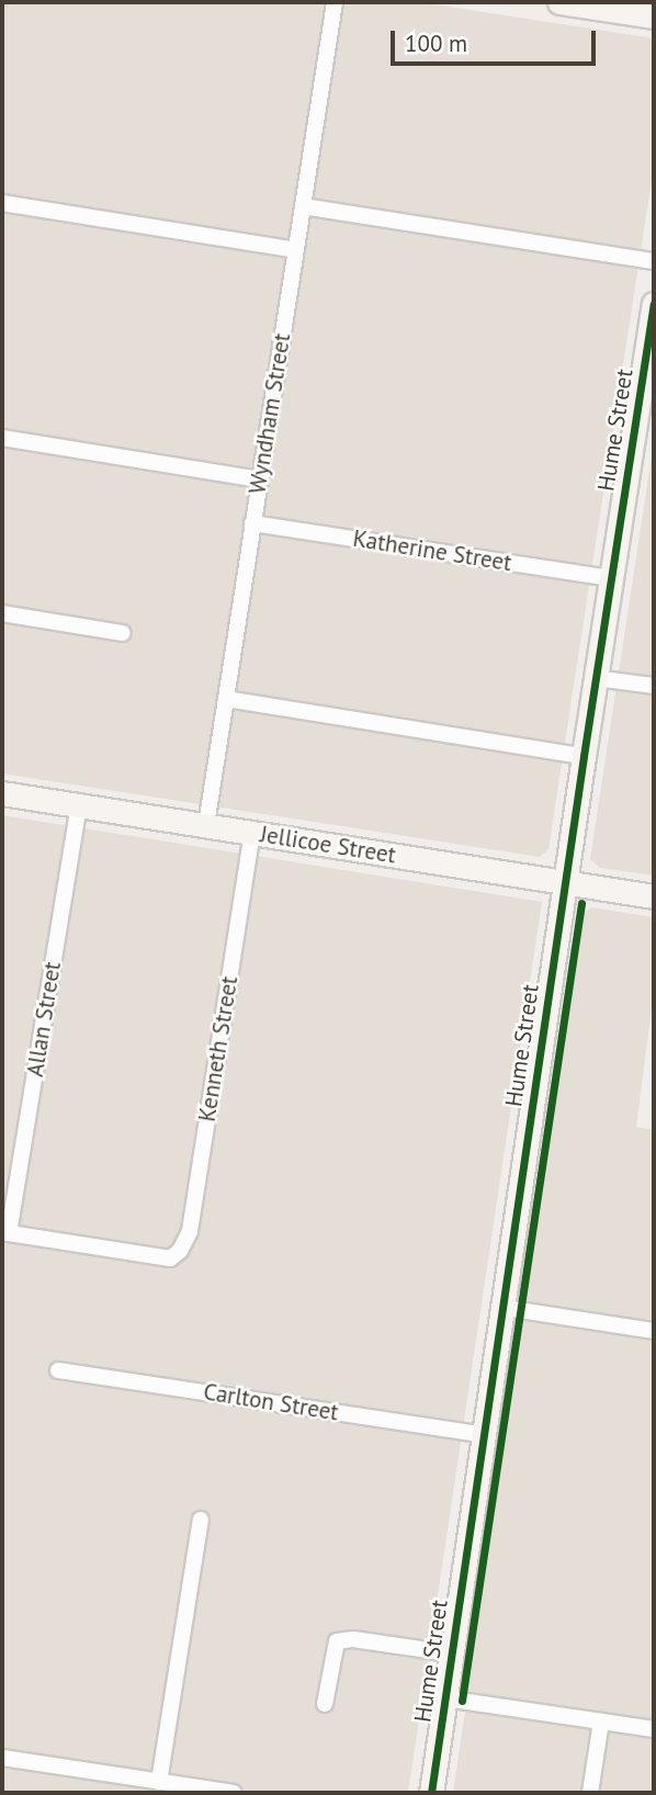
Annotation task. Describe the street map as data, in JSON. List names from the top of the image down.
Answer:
{
  "streets": {
    "street": [
      "Wyndham Street",
      "Hume Street",
      "Katherine Street",
      "Jellicoe Street",
      "Allan Street",
      "Kenneth Street",
      "Carlton Street"
    ]
  },
  "crossings": [
    ["Wyndham Street", "Katherine Street"],
    ["Wyndham Street", "Jellicoe Street"],
    ["Hume Street", "Katherine Street"],
    ["Hume Street", "Jellicoe Street"],
    ["Hume Street", "Carlton Street"],
    ["Jellicoe Street", "Allan Street"],
    ["Jellicoe Street", "Kenneth Street"],
    ["Allan Street", "Kenneth Street"]
  ],
  "scale_bar": "100 m"
}
